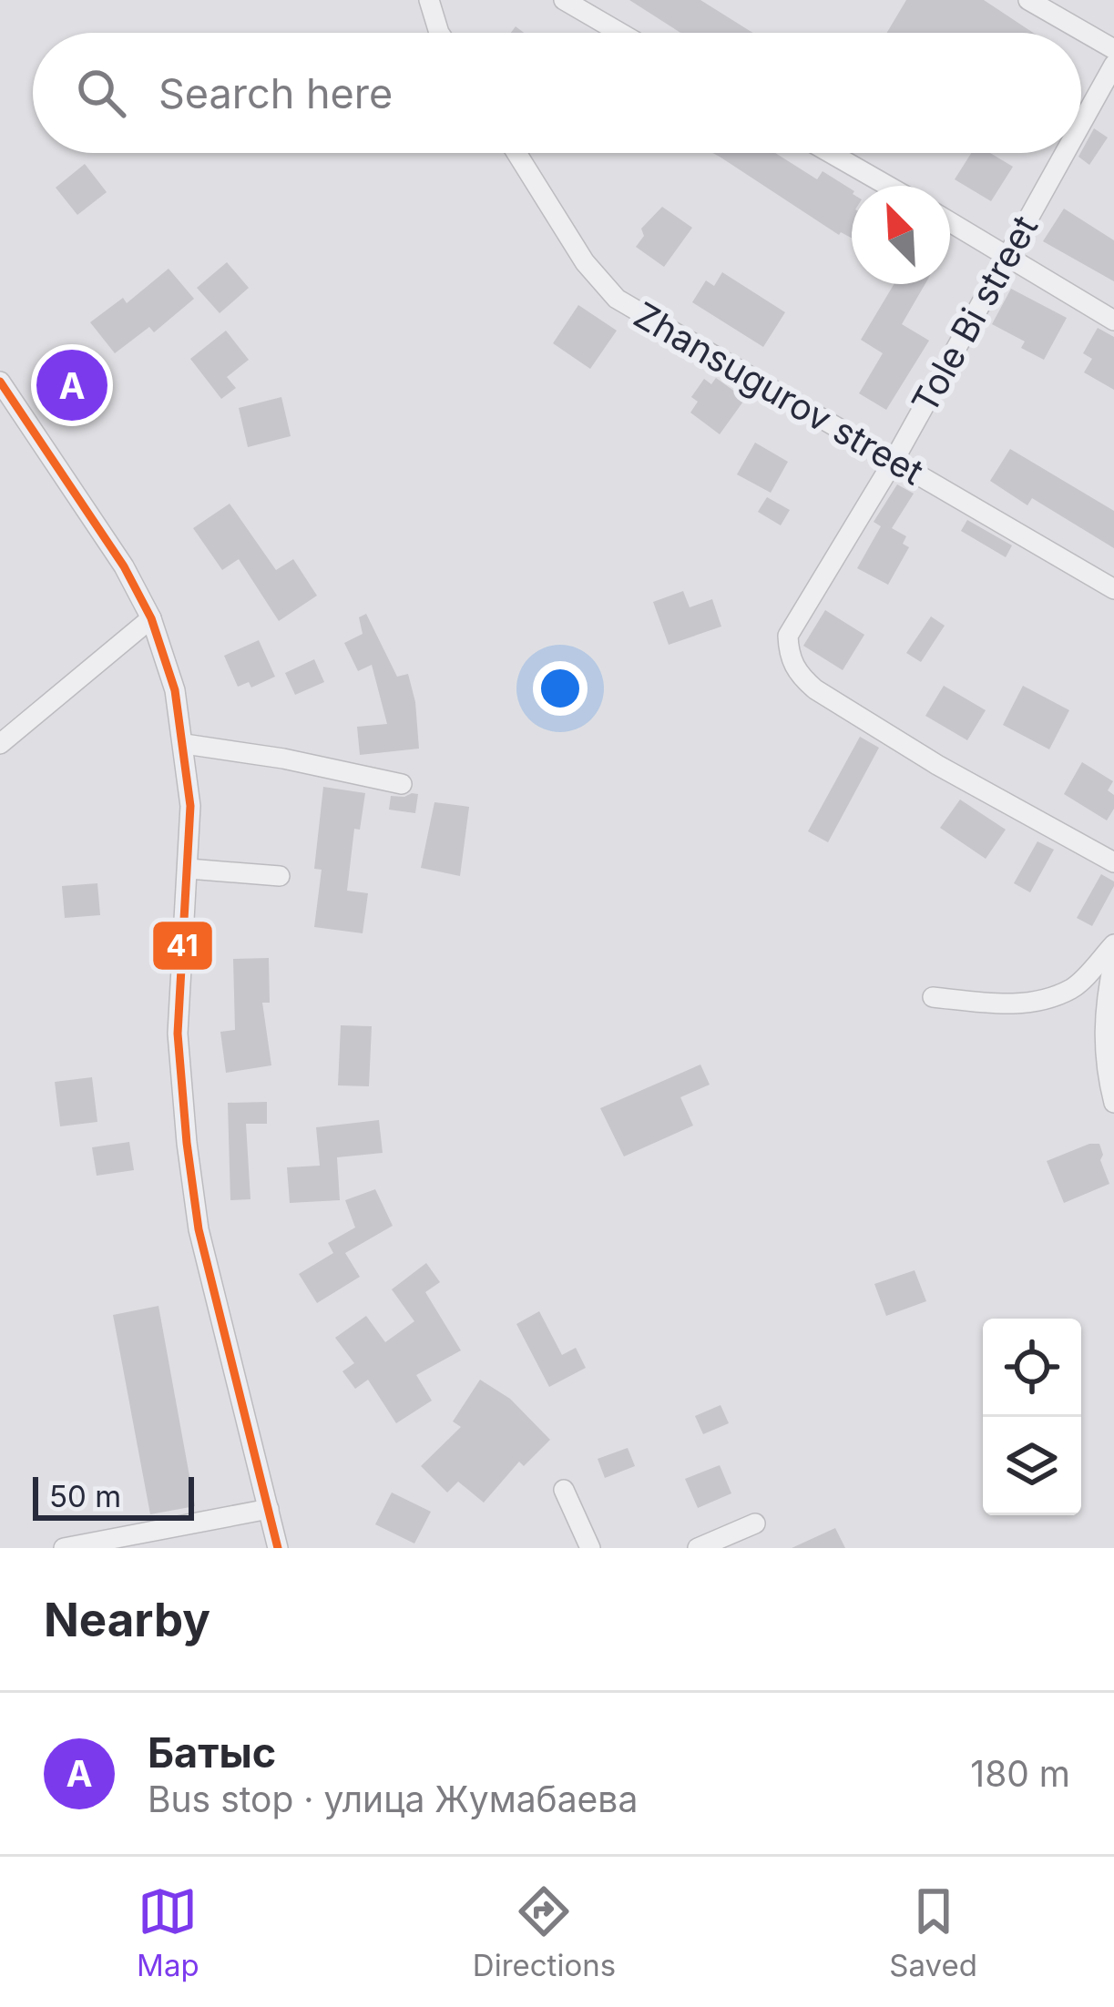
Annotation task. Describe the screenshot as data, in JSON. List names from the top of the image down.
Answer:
{
  "streets": {
    "street": ["Tole Bi street", "Zhansugurov street"]
  },
  "crossings": [
    ["Tole Bi street", "Zhansugurov street"]
  ],
  "lines": ["transit line 41"],
  "scale_bar": "50 m",
  "north": "top left",
  "page": {
    "search": "Search here",
    "pins": "A",
    "scale": "50 m",
    "heading": "Nearby",
    "list": [
      {
        "mark": "A",
        "name": "Батыс",
        "note": "Bus stop · улица Жумабаева",
        "value": "180 m"
      }
    ],
    "nav": ["Map", "Directions", "Saved"]
  }
}
